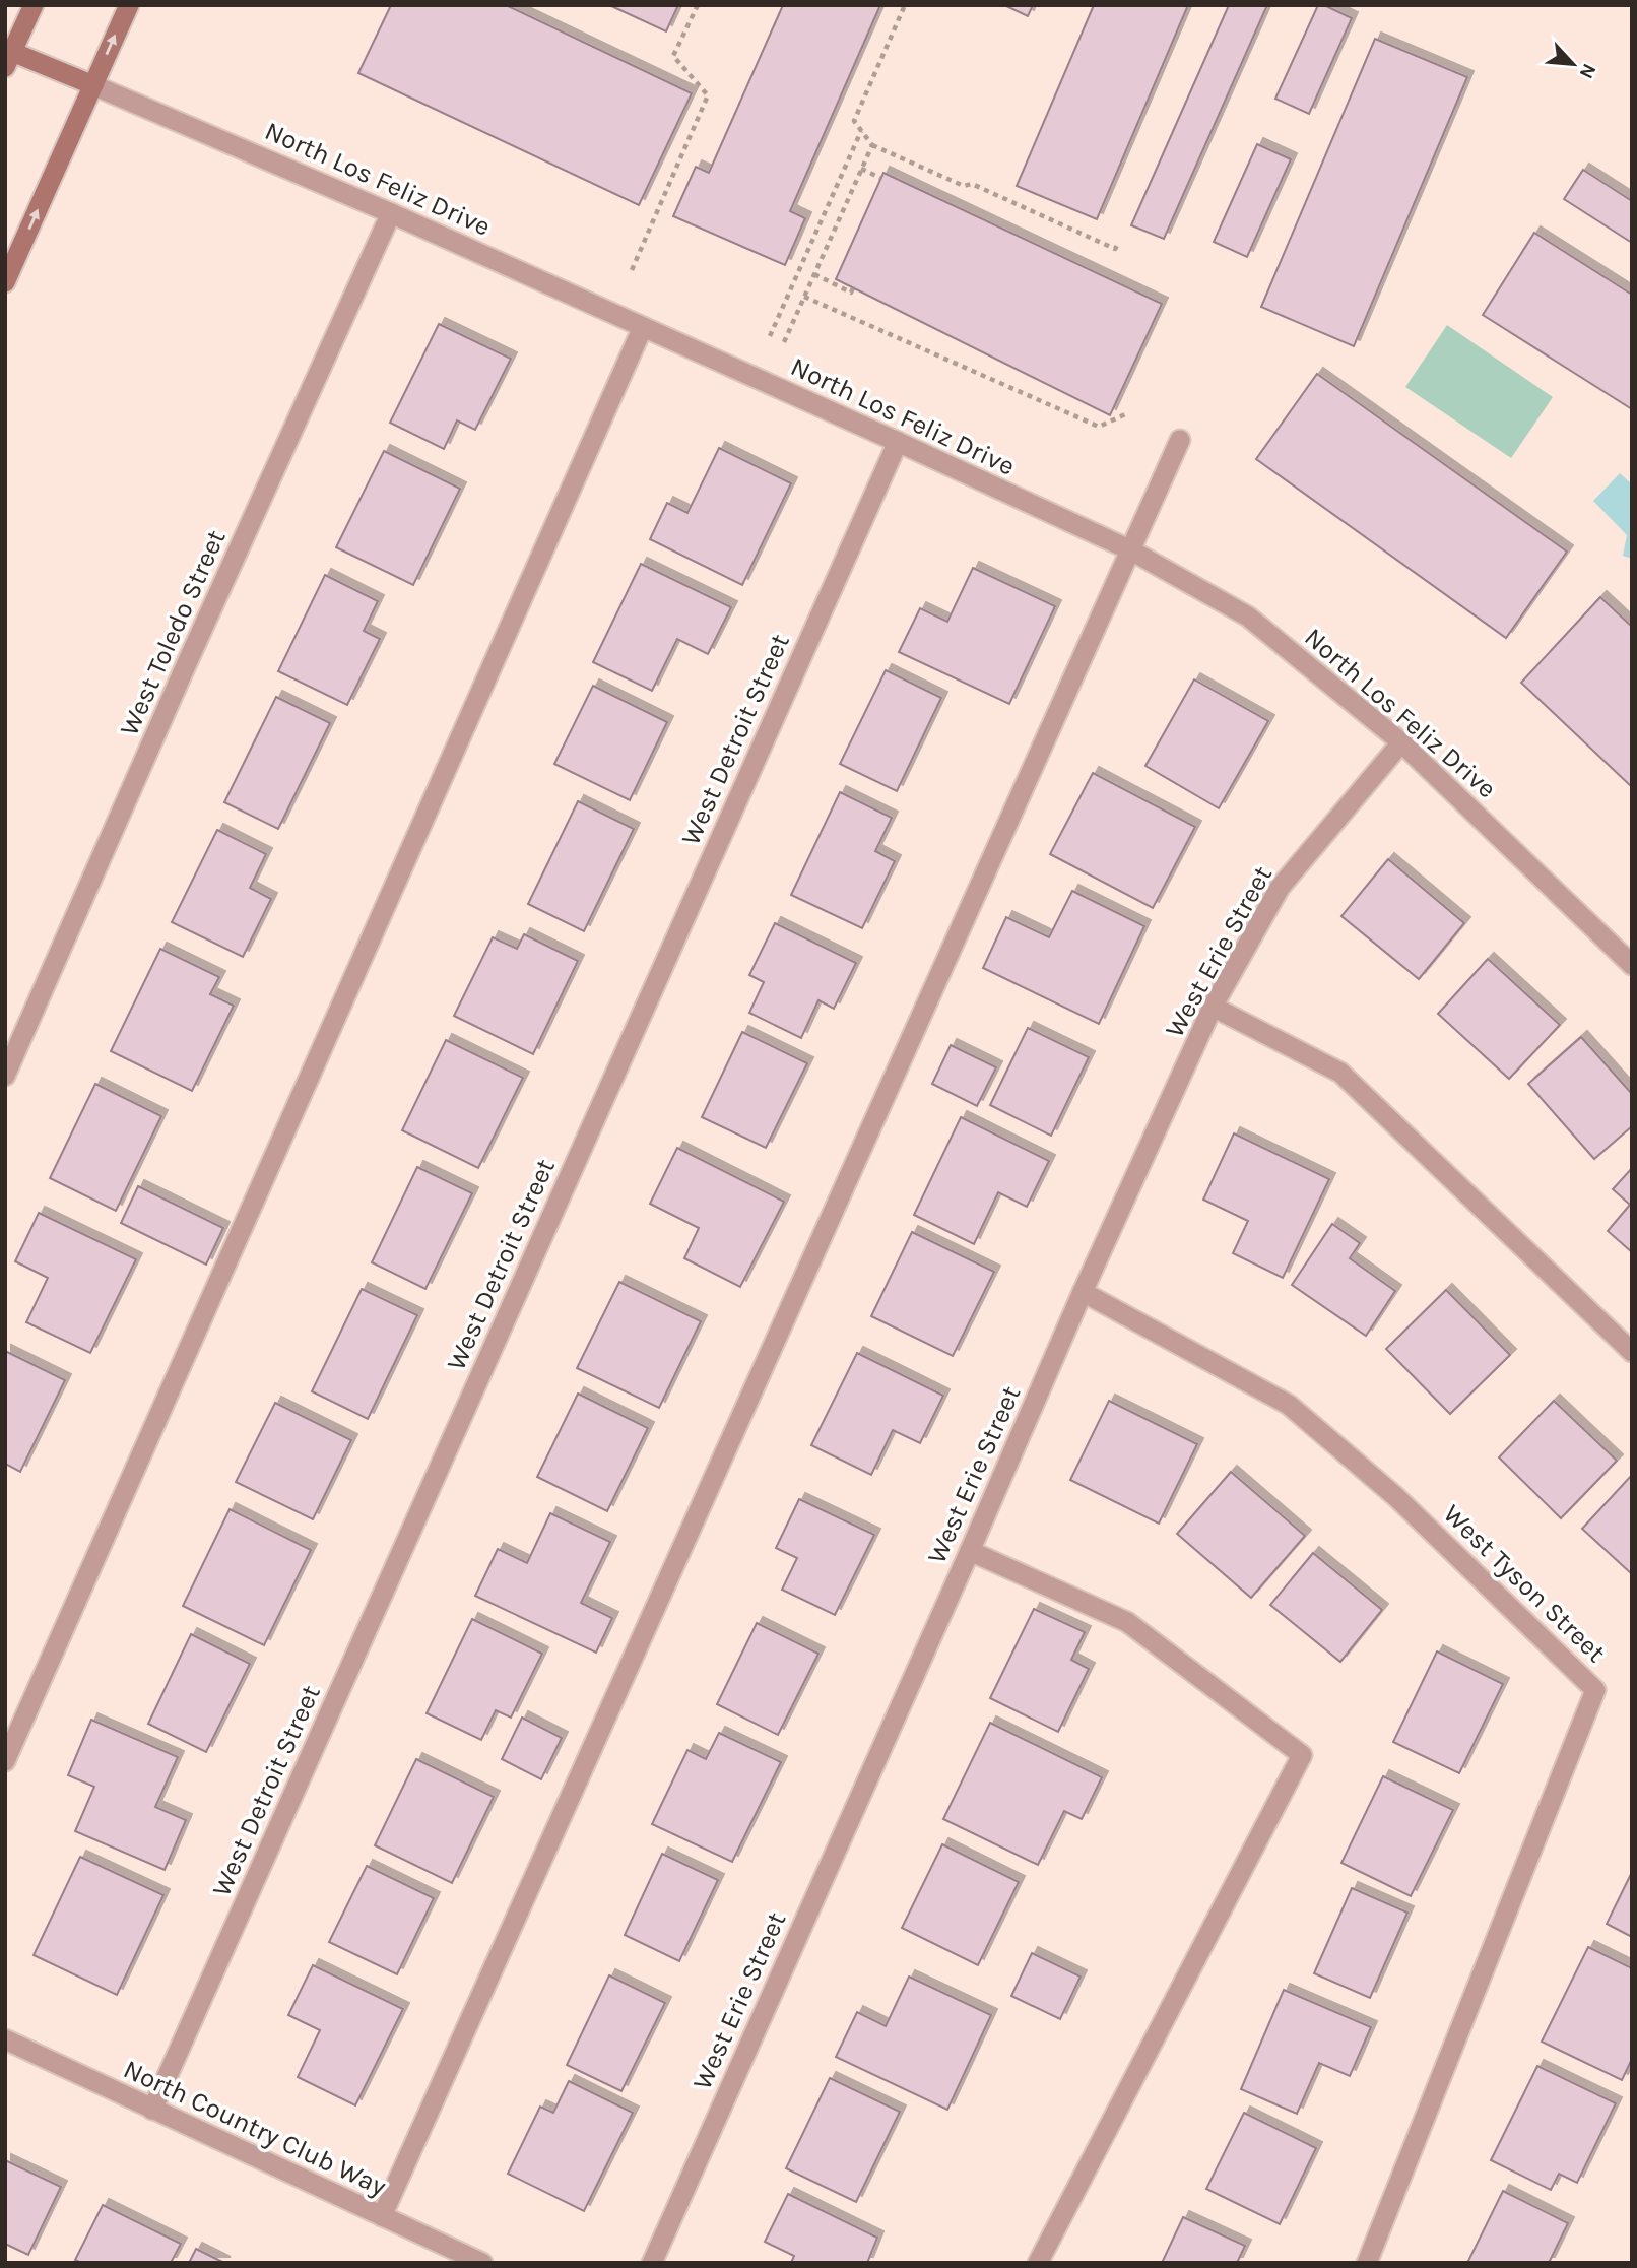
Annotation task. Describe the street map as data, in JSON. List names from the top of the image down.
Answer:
{
  "streets": {
    "main road": ["North Los Feliz Drive"],
    "street": [
      "West Toledo Street",
      "West Detroit Street",
      "West Erie Street",
      "West Tyson Street",
      "North Country Club Way"
    ]
  },
  "crossings": [
    ["North Los Feliz Drive", "West Toledo Street"],
    ["North Los Feliz Drive", "West Detroit Street"],
    ["North Los Feliz Drive", "West Erie Street"],
    ["West Detroit Street", "North Country Club Way"],
    ["West Erie Street", "West Tyson Street"]
  ],
  "north": "bottom right"
}
